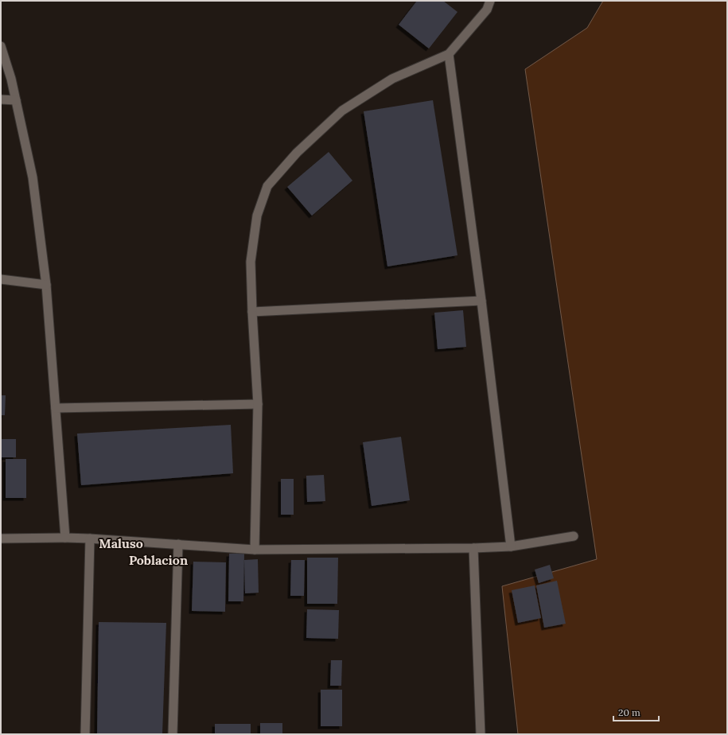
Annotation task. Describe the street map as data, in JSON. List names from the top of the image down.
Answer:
{
  "districts": ["Maluso", "Poblacion"],
  "scale_bar": "20 m"
}
